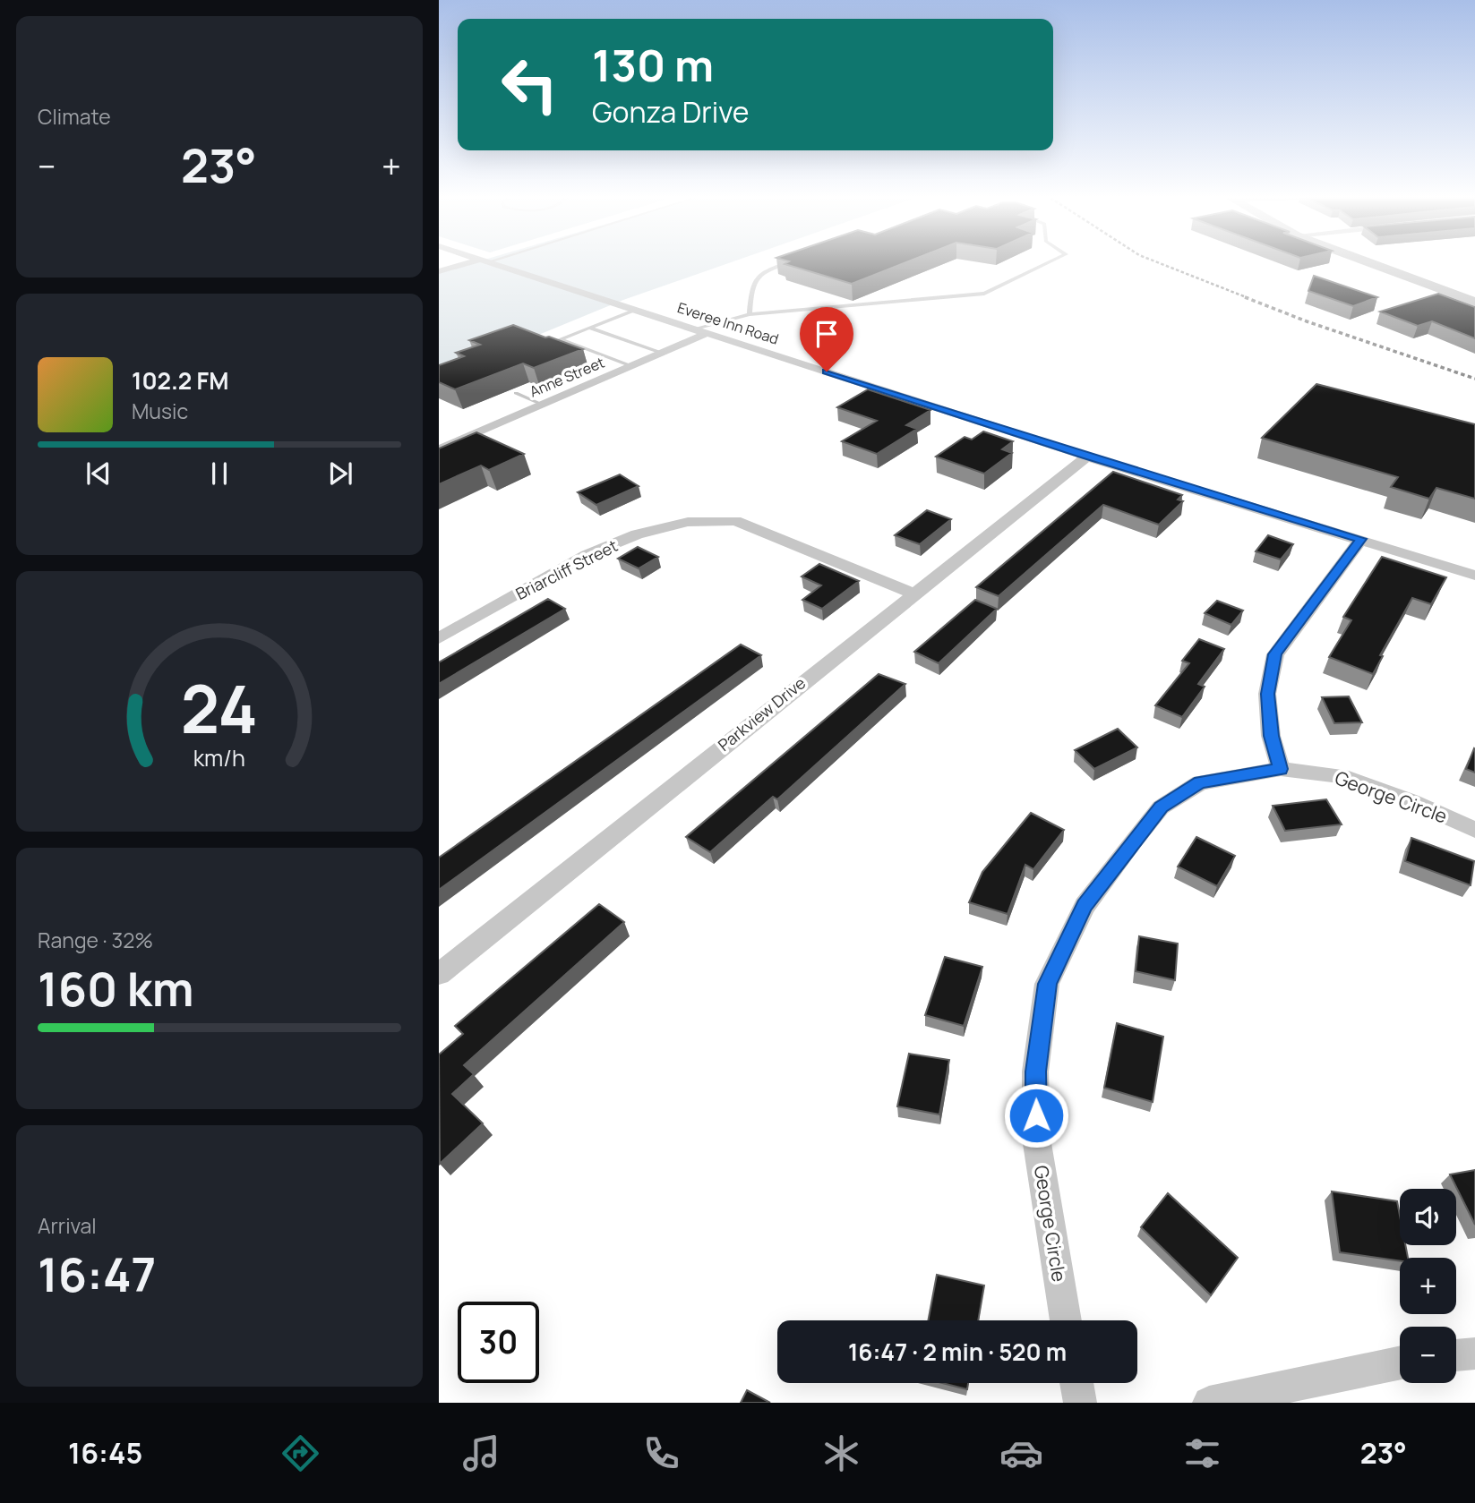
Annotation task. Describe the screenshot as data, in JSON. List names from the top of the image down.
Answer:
{
  "streets": {
    "street": [
      "Everee Inn Road",
      "Anne Street",
      "Briarcliff Street",
      "Parkview Drive",
      "George Circle"
    ]
  },
  "crossings": [
    ["Everee Inn Road", "Anne Street"],
    ["Everee Inn Road", "Parkview Drive"],
    ["Briarcliff Street", "Parkview Drive"]
  ],
  "page": {
    "tile": [
      "Climate",
      ["Range · 32%", "160 km"],
      ["Arrival", "16:47"]
    ],
    "turn": ["130 m", "Gonza Drive"],
    "heat": ["−", "23°", "+"],
    "song": ["102.2 FM", "Music"],
    "map_buttons": ["+", "−"],
    "limit": "30",
    "trip": "16:47 · 2 min · 520 m",
    "tabs": ["16:45", "23°"],
    "gauge": ["24", "km/h"]
  }
}
